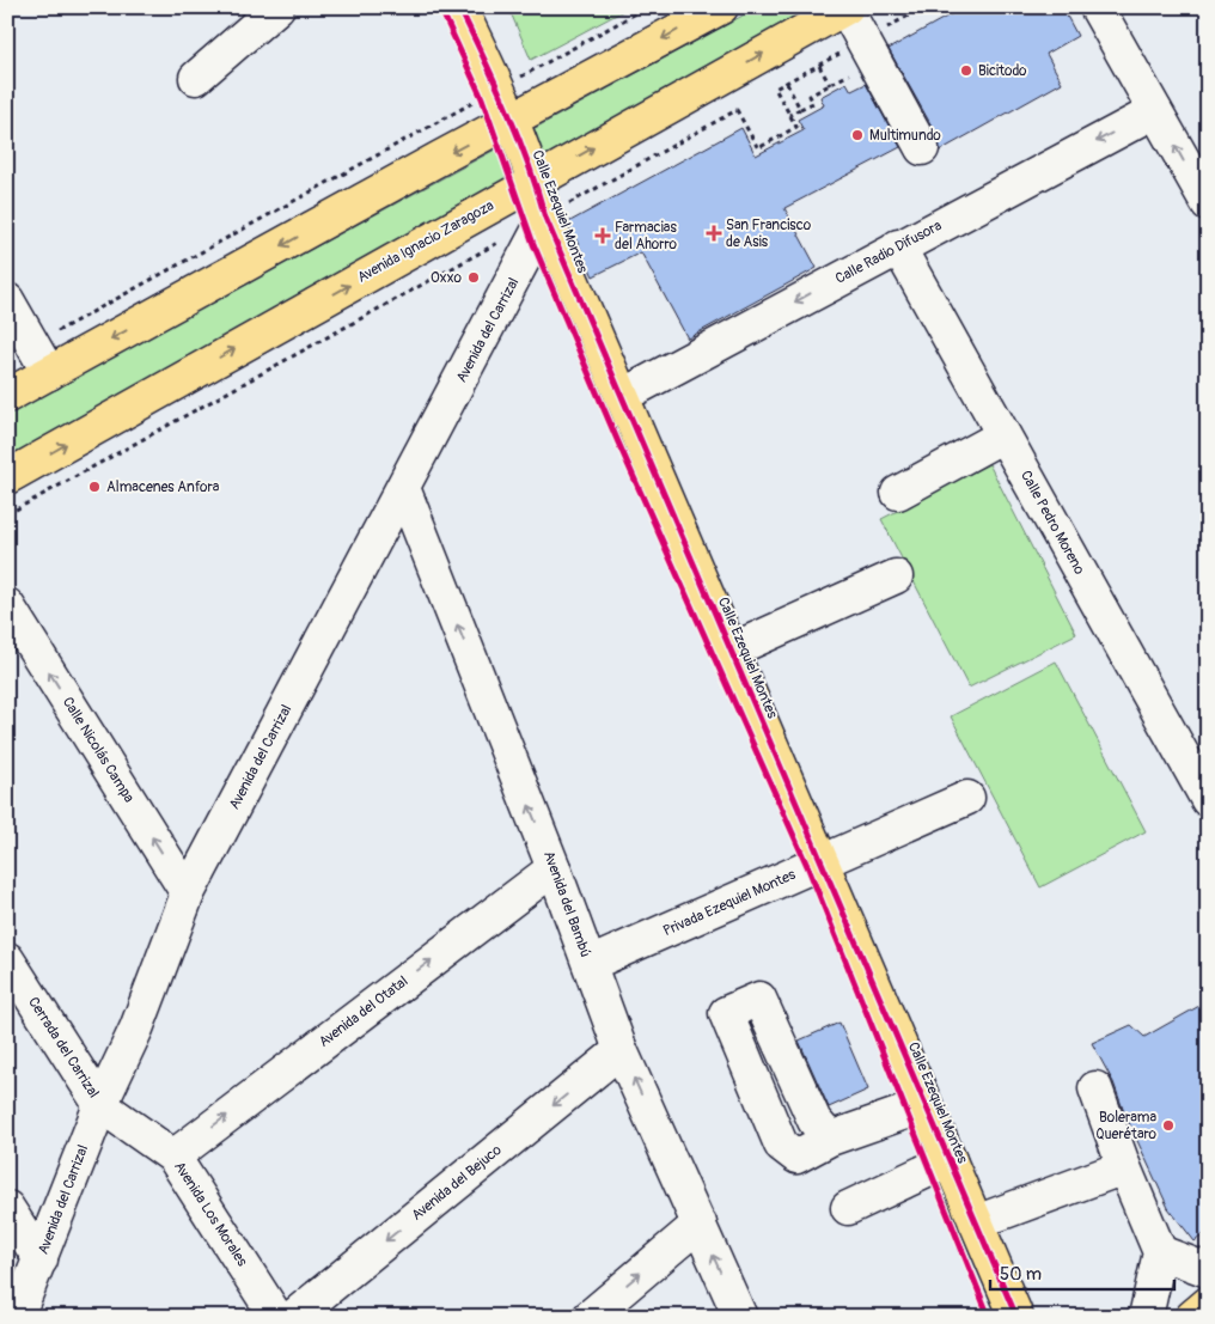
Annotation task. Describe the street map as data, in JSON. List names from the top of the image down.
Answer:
{
  "streets": {
    "main road": ["Calle Ezequiel Montes", "Avenida Ignacio Zaragoza"],
    "street": [
      "Calle Radio Difusora",
      "Avenida del Carrizal",
      "Calle Pedro Moreno",
      "Calle Nicolás Campa",
      "Privada Ezequiel Montes",
      "Avenida del Bambú",
      "Avenida del Otatal",
      "Cerrada del Carrizal",
      "Avenida del Bejuco",
      "Avenida Los Morales"
    ]
  },
  "crossings": [
    ["Calle Ezequiel Montes", "Avenida Ignacio Zaragoza"],
    ["Calle Ezequiel Montes", "Calle Radio Difusora"],
    ["Calle Ezequiel Montes", "Avenida del Carrizal"],
    ["Calle Ezequiel Montes", "Privada Ezequiel Montes"],
    ["Calle Radio Difusora", "Calle Pedro Moreno"],
    ["Avenida del Carrizal", "Calle Nicolás Campa"],
    ["Avenida del Carrizal", "Avenida del Bambú"],
    ["Avenida del Carrizal", "Cerrada del Carrizal"],
    ["Avenida del Carrizal", "Avenida Los Morales"],
    ["Privada Ezequiel Montes", "Avenida del Bambú"],
    ["Avenida del Bambú", "Avenida del Otatal"],
    ["Avenida del Bambú", "Avenida del Bejuco"],
    ["Avenida del Otatal", "Avenida Los Morales"],
    ["Cerrada del Carrizal", "Avenida Los Morales"]
  ],
  "one_way": ["Calle Nicolás Campa", "Avenida del Bambú", "Avenida del Otatal"],
  "places": {
    "other": [
      "Bicitodo",
      "Multimundo",
      "Oxxo",
      "Almacenes Anfora",
      "Bolerama Querétaro"
    ],
    "health": ["San Francisco de Asis", "Farmacias del Ahorro"]
  },
  "scale_bar": "50 m"
}
